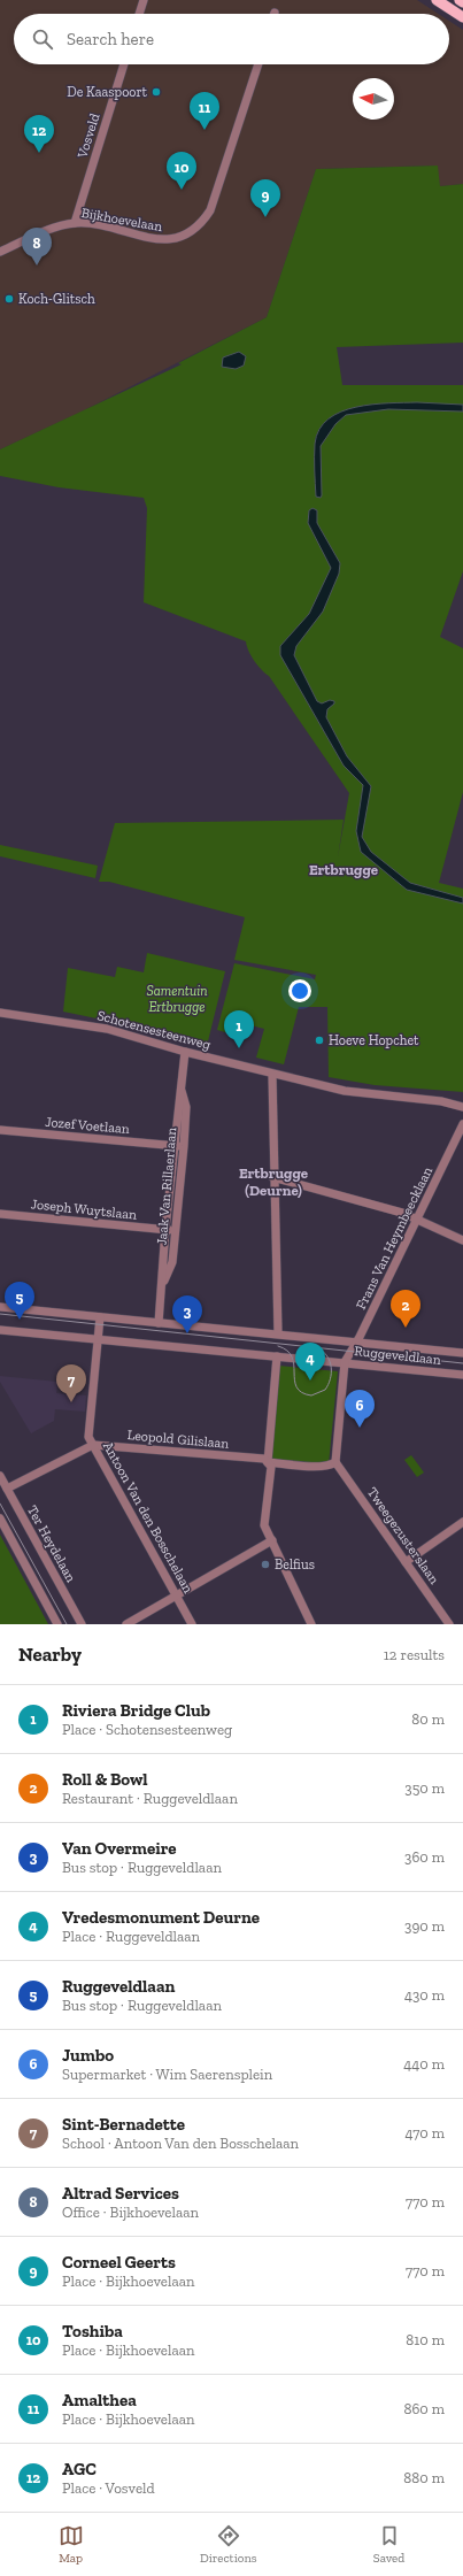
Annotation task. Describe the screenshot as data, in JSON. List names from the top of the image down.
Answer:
{
  "streets": {
    "street": [
      "Vosveld",
      "Bijkhoevelaan",
      "Schotensesteenweg",
      "Jozef Voetlaan",
      "Jaak Van Rillaerlaan",
      "Joseph Wuytslaan",
      "Frans Van Heymbeecklaan",
      "Ruggeveldlaan",
      "Leopold Gilislaan",
      "Antoon Van den Bosschelaan",
      "Tweegezusterslaan",
      "Ter Heydelaan"
    ]
  },
  "crossings": [
    ["Vosveld", "Bijkhoevelaan"],
    ["Schotensesteenweg", "Jaak Van Rillaerlaan"],
    ["Jozef Voetlaan", "Jaak Van Rillaerlaan"],
    ["Jaak Van Rillaerlaan", "Joseph Wuytslaan"],
    ["Jaak Van Rillaerlaan", "Ruggeveldlaan"],
    ["Frans Van Heymbeecklaan", "Ruggeveldlaan"],
    ["Ruggeveldlaan", "Antoon Van den Bosschelaan"],
    ["Leopold Gilislaan", "Antoon Van den Bosschelaan"],
    ["Leopold Gilislaan", "Tweegezusterslaan"]
  ],
  "districts": ["Ertbrugge", "Ertbrugge (Deurne)"],
  "parks": ["Samentuin Ertbrugge"],
  "places": [
    "De Kaaspoort",
    "Koch-Glitsch",
    "Hoeve Hopchet",
    "Belfius"
  ],
  "north": "left",
  "page": {
    "search": "Search here",
    "pins": [
      "11",
      "12",
      "10",
      "9",
      "8",
      "1",
      "5",
      "2",
      "3",
      "4",
      "7",
      "6"
    ],
    "heading": ["Nearby", "12 results"],
    "list": [
      {
        "mark": "1",
        "name": "Riviera Bridge Club",
        "note": "Place · Schotensesteenweg",
        "value": "80 m"
      },
      {
        "mark": "2",
        "name": "Roll & Bowl",
        "note": "Restaurant · Ruggeveldlaan",
        "value": "350 m"
      },
      {
        "mark": "3",
        "name": "Van Overmeire",
        "note": "Bus stop · Ruggeveldlaan",
        "value": "360 m"
      },
      {
        "mark": "4",
        "name": "Vredesmonument Deurne",
        "note": "Place · Ruggeveldlaan",
        "value": "390 m"
      },
      {
        "mark": "5",
        "name": "Ruggeveldlaan",
        "note": "Bus stop · Ruggeveldlaan",
        "value": "430 m"
      },
      {
        "mark": "6",
        "name": "Jumbo",
        "note": "Supermarket · Wim Saerensplein",
        "value": "440 m"
      },
      {
        "mark": "7",
        "name": "Sint-Bernadette",
        "note": "School · Antoon Van den Bosschelaan",
        "value": "470 m"
      },
      {
        "mark": "8",
        "name": "Altrad Services",
        "note": "Office · Bijkhoevelaan",
        "value": "770 m"
      },
      {
        "mark": "9",
        "name": "Corneel Geerts",
        "note": "Place · Bijkhoevelaan",
        "value": "770 m"
      },
      {
        "mark": "10",
        "name": "Toshiba",
        "note": "Place · Bijkhoevelaan",
        "value": "810 m"
      },
      {
        "mark": "11",
        "name": "Amalthea",
        "note": "Place · Bijkhoevelaan",
        "value": "860 m"
      },
      {
        "mark": "12",
        "name": "AGC",
        "note": "Place · Vosveld",
        "value": "880 m"
      }
    ],
    "nav": ["Map", "Directions", "Saved"]
  }
}
